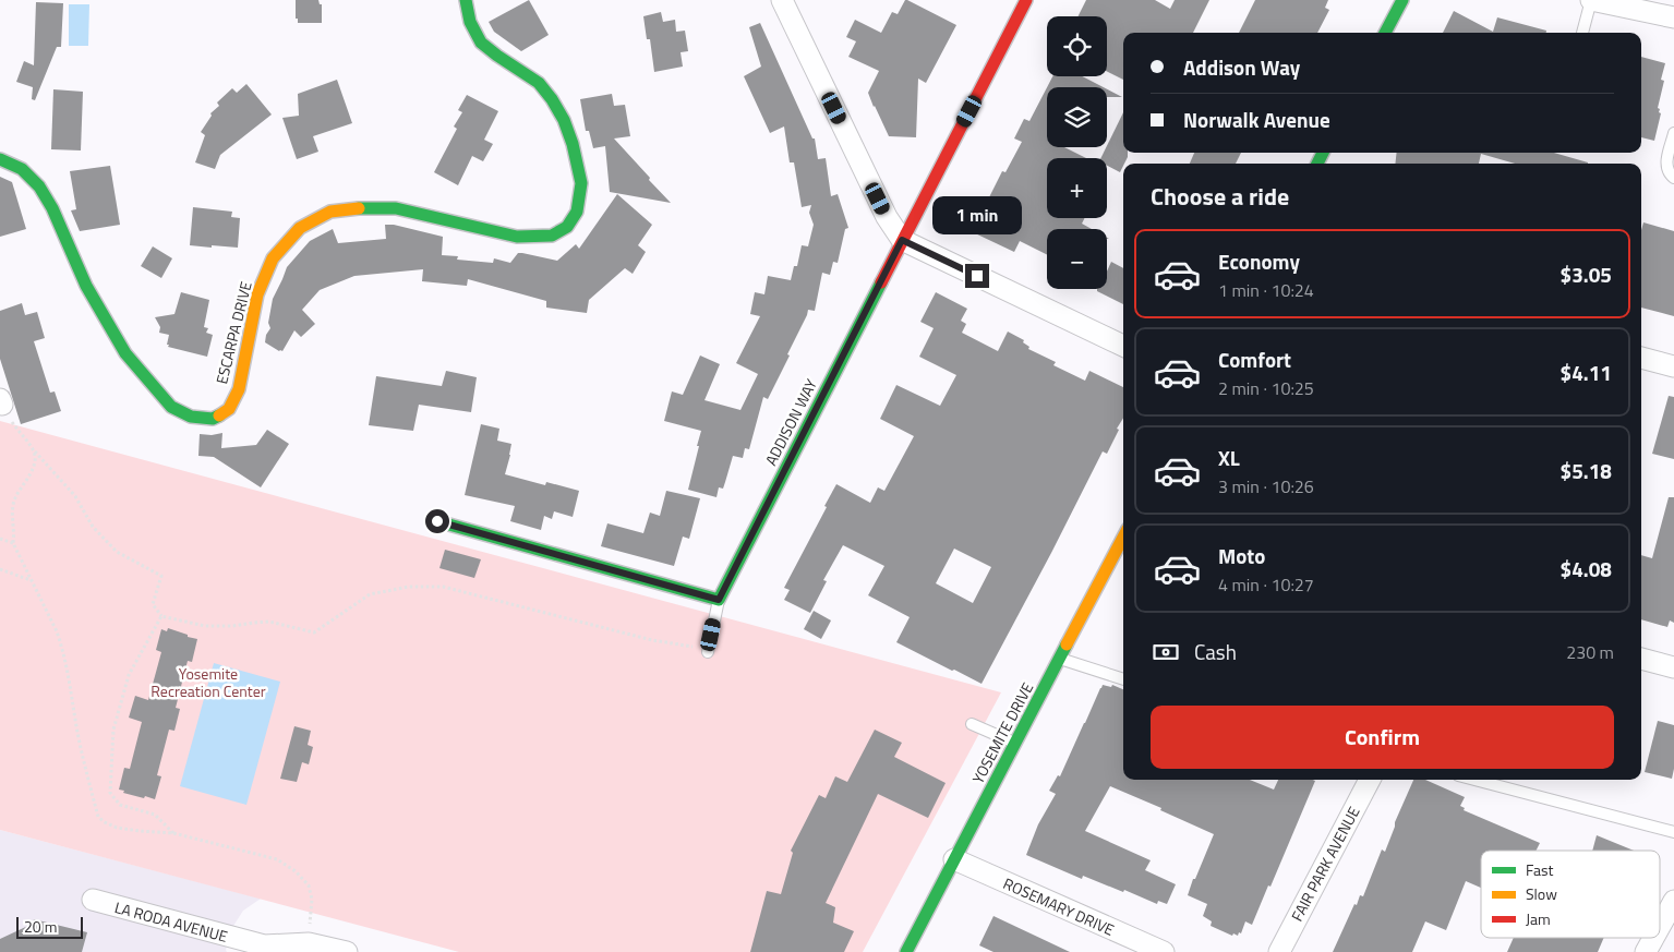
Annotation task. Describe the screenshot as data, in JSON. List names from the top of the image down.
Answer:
{
  "streets": {
    "street": [
      "ESCARPA DRIVE",
      "ADDISON WAY",
      "YOSEMITE DRIVE",
      "FAIR PARK AVENUE",
      "ROSEMARY DRIVE",
      "LA RODA AVENUE"
    ]
  },
  "crossings": [
    ["YOSEMITE DRIVE", "ROSEMARY DRIVE"]
  ],
  "parks": ["Yosemite Recreation Center"],
  "legend": ["Fast", "Slow", "Jam"],
  "scale_bar": "20 m",
  "page": {
    "map_buttons": ["+", "−"],
    "banner": ["Addison Way", "Norwalk Avenue"],
    "heading": "Choose a ride",
    "bubble": "1 min",
    "list": [
      {
        "name": "Economy",
        "note": "1 min · 10:24",
        "value": "$3.05"
      },
      {
        "name": "Comfort",
        "note": "2 min · 10:25",
        "value": "$4.11"
      },
      {
        "name": "XL",
        "note": "3 min · 10:26",
        "value": "$5.18"
      },
      {
        "name": "Moto",
        "note": "4 min · 10:27",
        "value": "$4.08"
      }
    ],
    "pay": ["Cash", "230 m"],
    "buttons": "Confirm",
    "scale": "20 m"
  }
}
